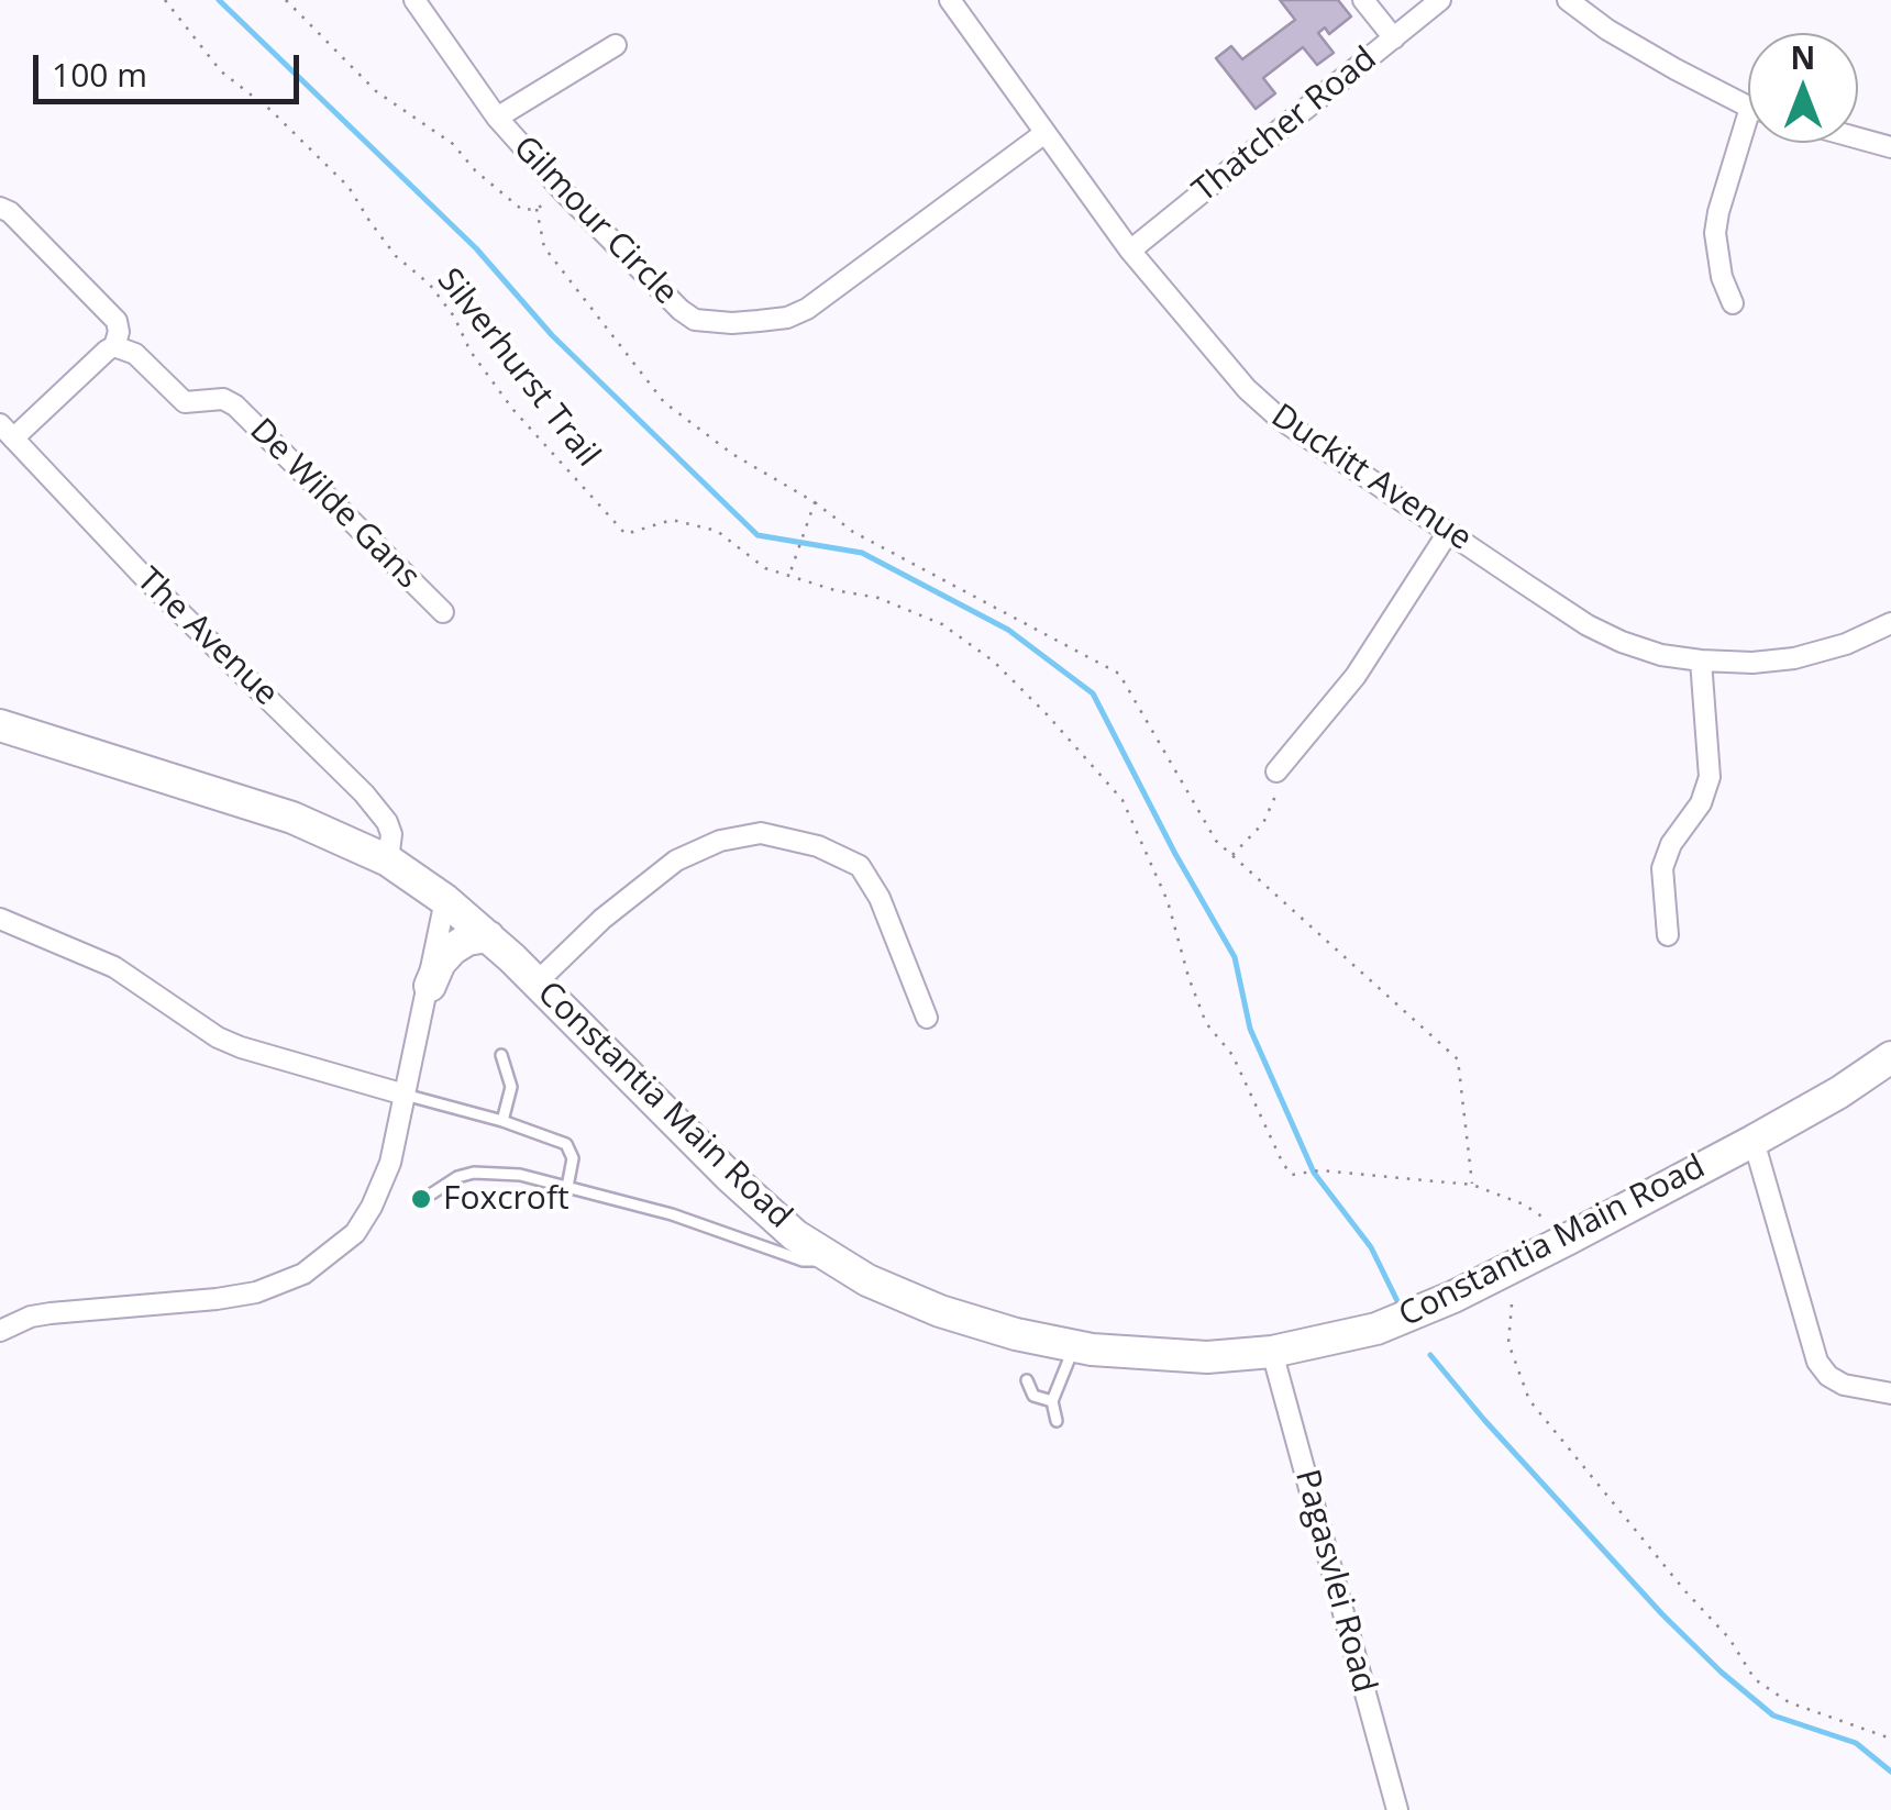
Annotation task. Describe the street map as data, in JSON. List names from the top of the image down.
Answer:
{
  "streets": {
    "main road": ["Constantia Main Road"],
    "street": [
      "Thatcher Road",
      "Gilmour Circle",
      "Duckitt Avenue",
      "De Wilde Gans",
      "The Avenue",
      "Pagasvlei Road"
    ],
    "path": ["Silverhurst Trail"]
  },
  "crossings": [
    ["Thatcher Road", "Duckitt Avenue"],
    ["Gilmour Circle", "Duckitt Avenue"],
    ["The Avenue", "Constantia Main Road"],
    ["Constantia Main Road", "Pagasvlei Road"]
  ],
  "places": ["Foxcroft"],
  "scale_bar": "100 m",
  "north": "top"
}
